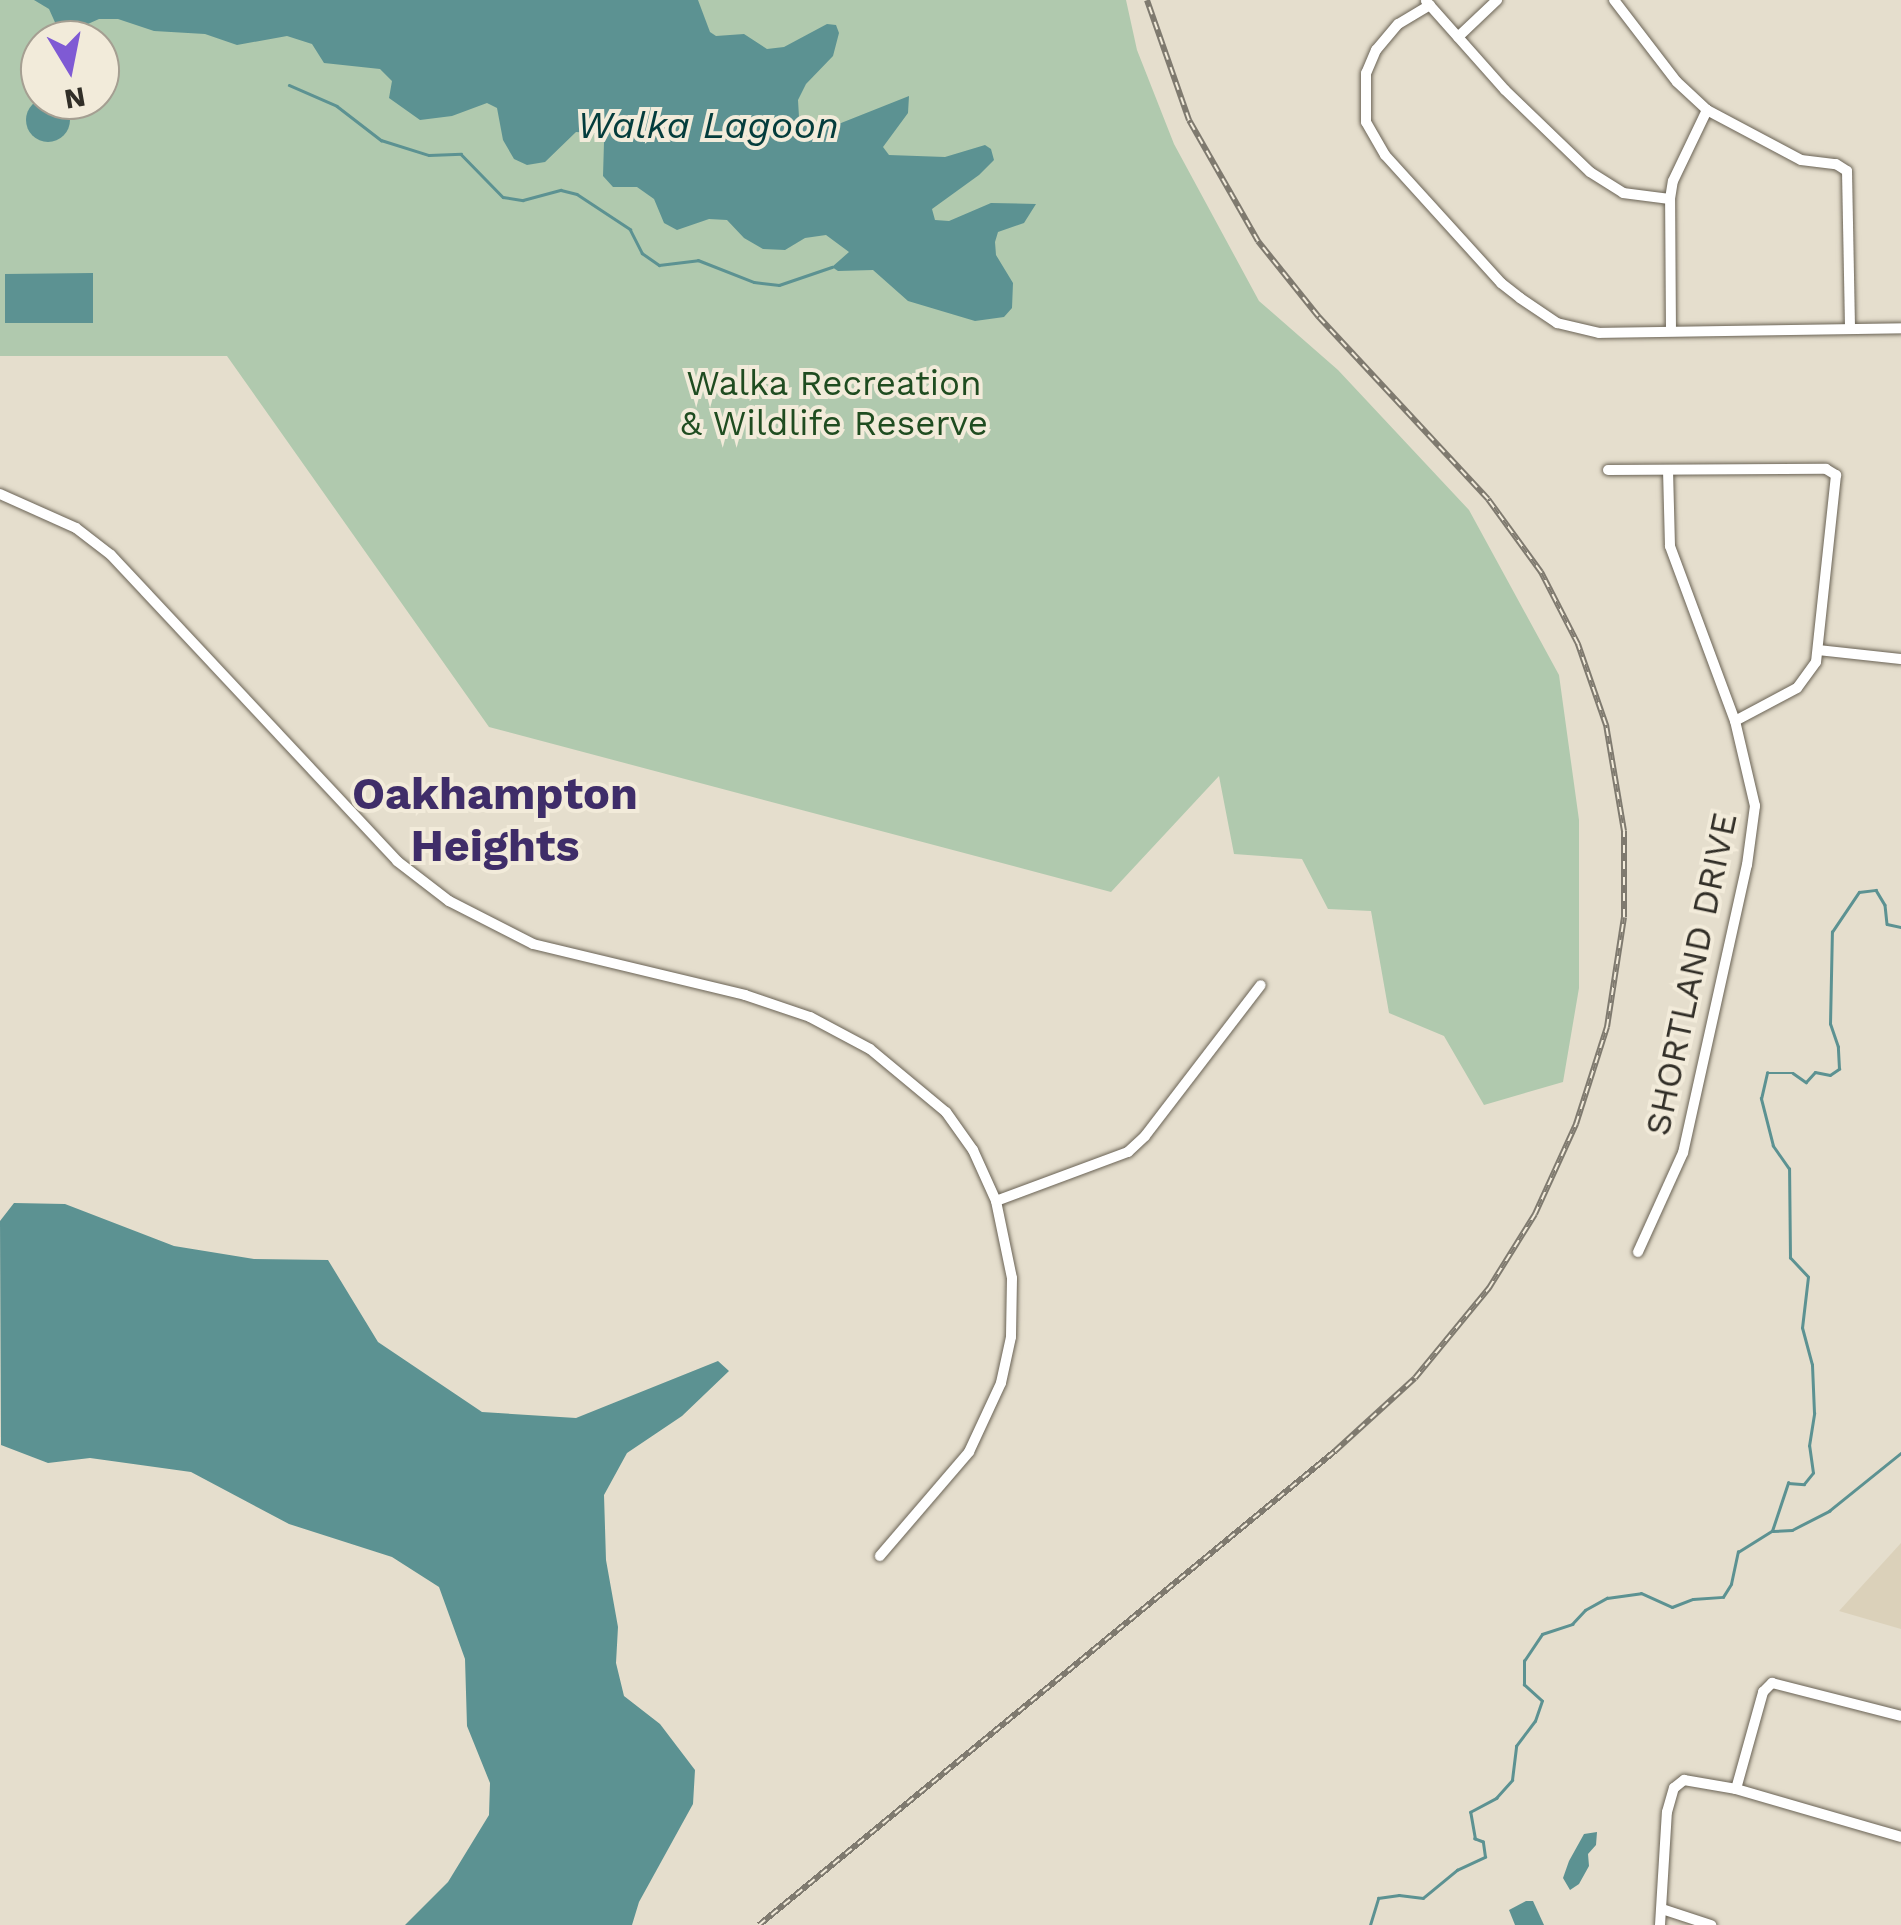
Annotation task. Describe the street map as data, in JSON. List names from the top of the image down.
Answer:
{
  "streets": {
    "street": ["SHORTLAND DRIVE"]
  },
  "districts": ["Oakhampton Heights"],
  "water": ["Walka Lagoon"],
  "parks": ["Walka Recreation & Wildlife Reserve"],
  "north": "bottom"
}
